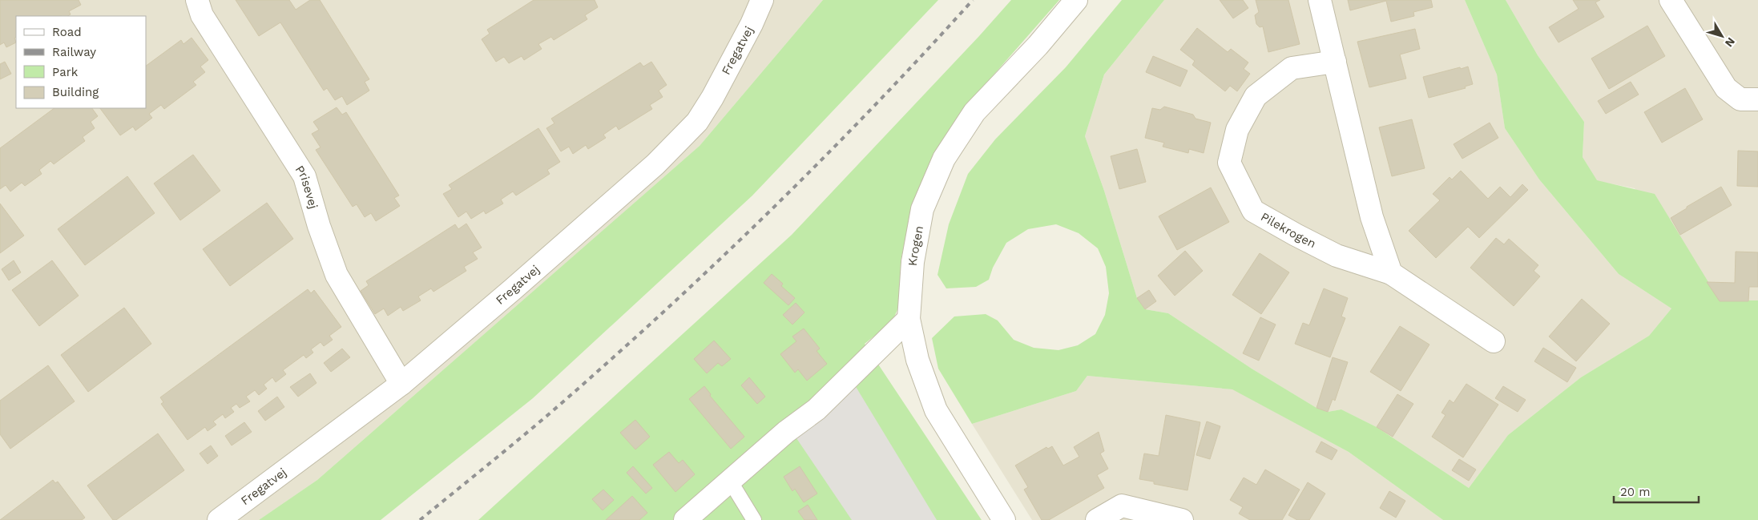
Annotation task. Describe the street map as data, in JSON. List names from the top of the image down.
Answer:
{
  "streets": {
    "street": [
      "Fregatvej",
      "Prisevej",
      "Pilekrogen",
      "Krogen"
    ]
  },
  "crossings": [
    ["Fregatvej", "Prisevej"]
  ],
  "legend": [
    "Road",
    "Railway",
    "Park",
    "Building"
  ],
  "scale_bar": "20 m",
  "north": "bottom right"
}
